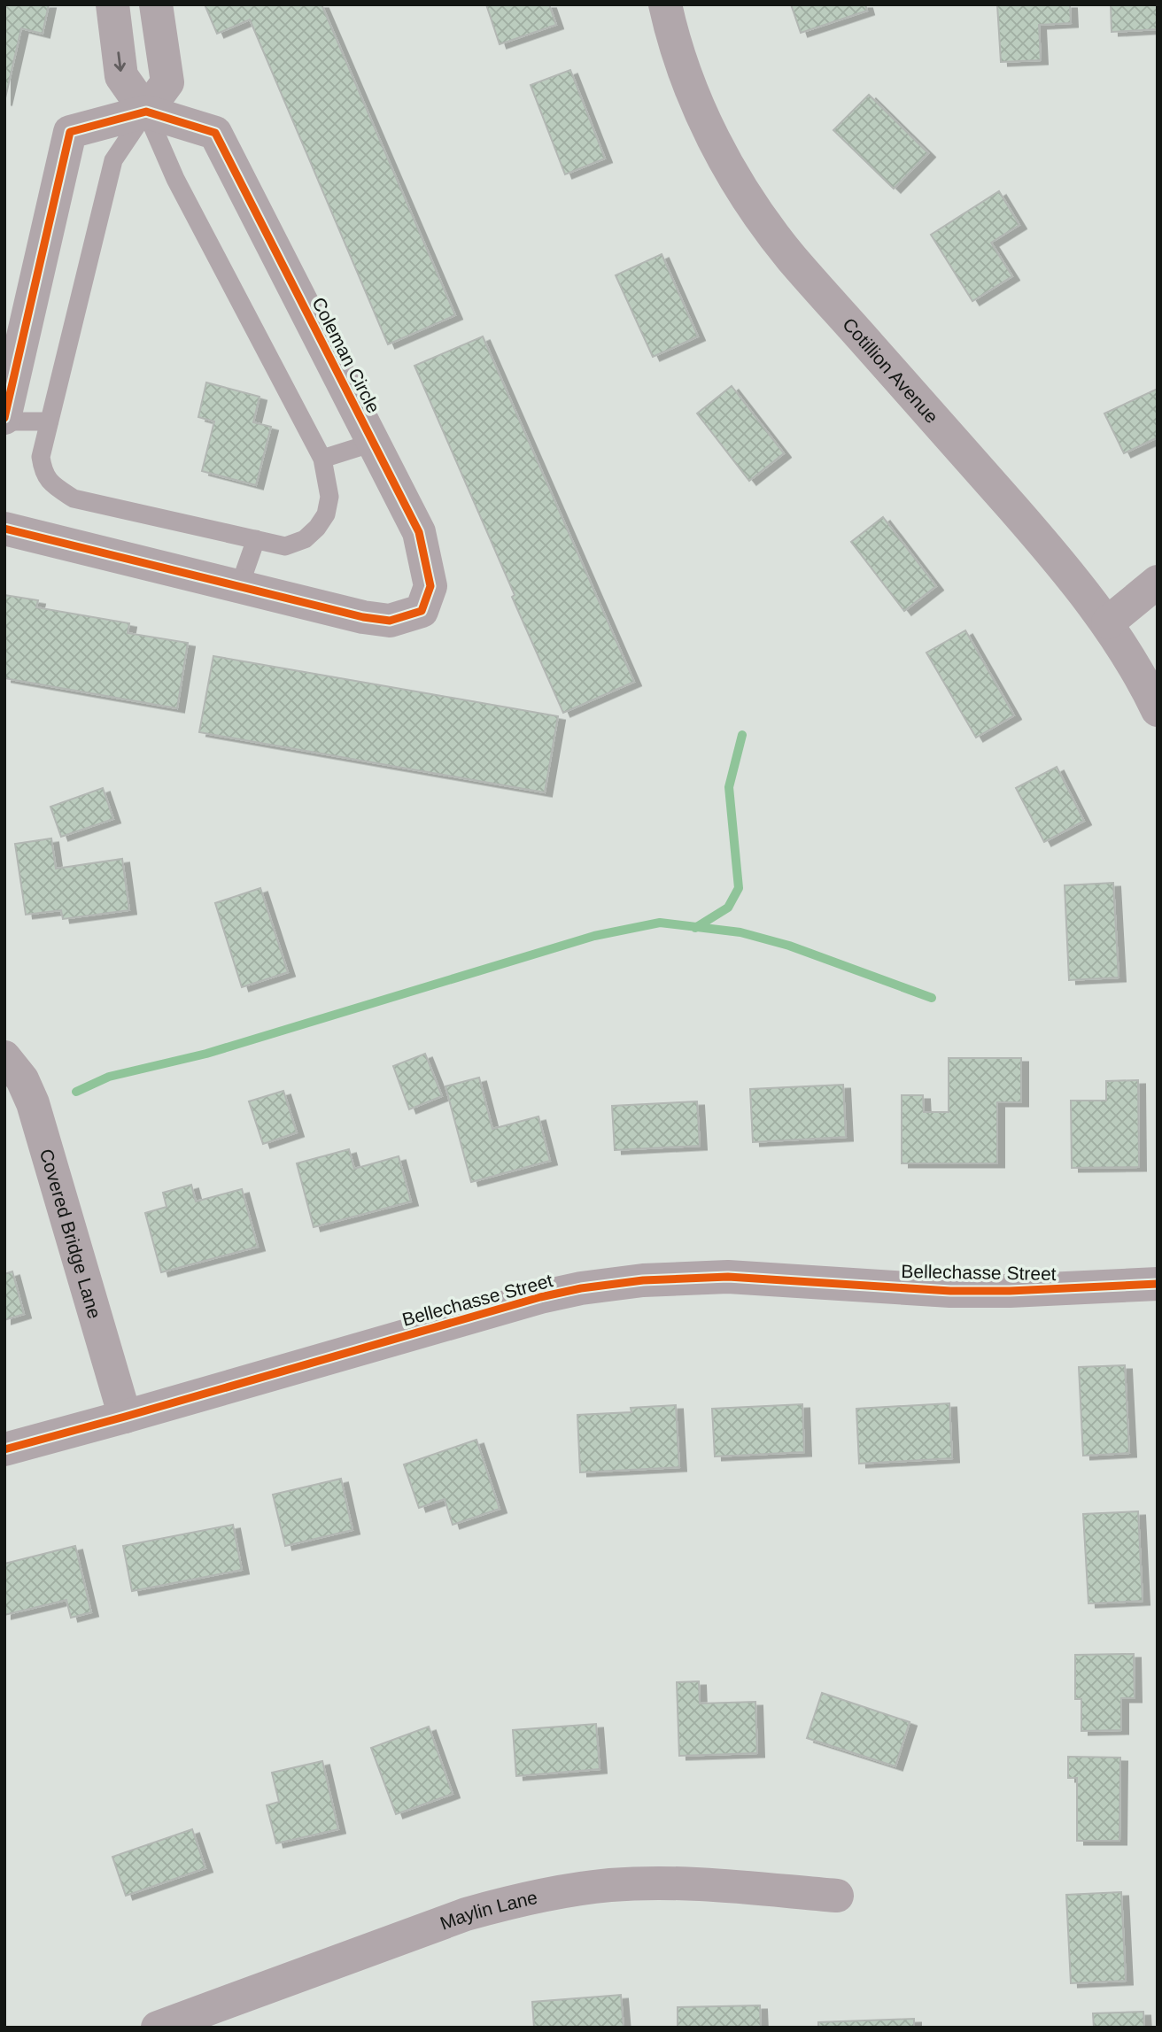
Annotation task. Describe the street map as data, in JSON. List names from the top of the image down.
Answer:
{
  "streets": {
    "street": [
      "Coleman Circle",
      "Cotillion Avenue",
      "Covered Bridge Lane",
      "Bellechasse Street",
      "Maylin Lane"
    ]
  },
  "crossings": [
    ["Covered Bridge Lane", "Bellechasse Street"]
  ]
}
